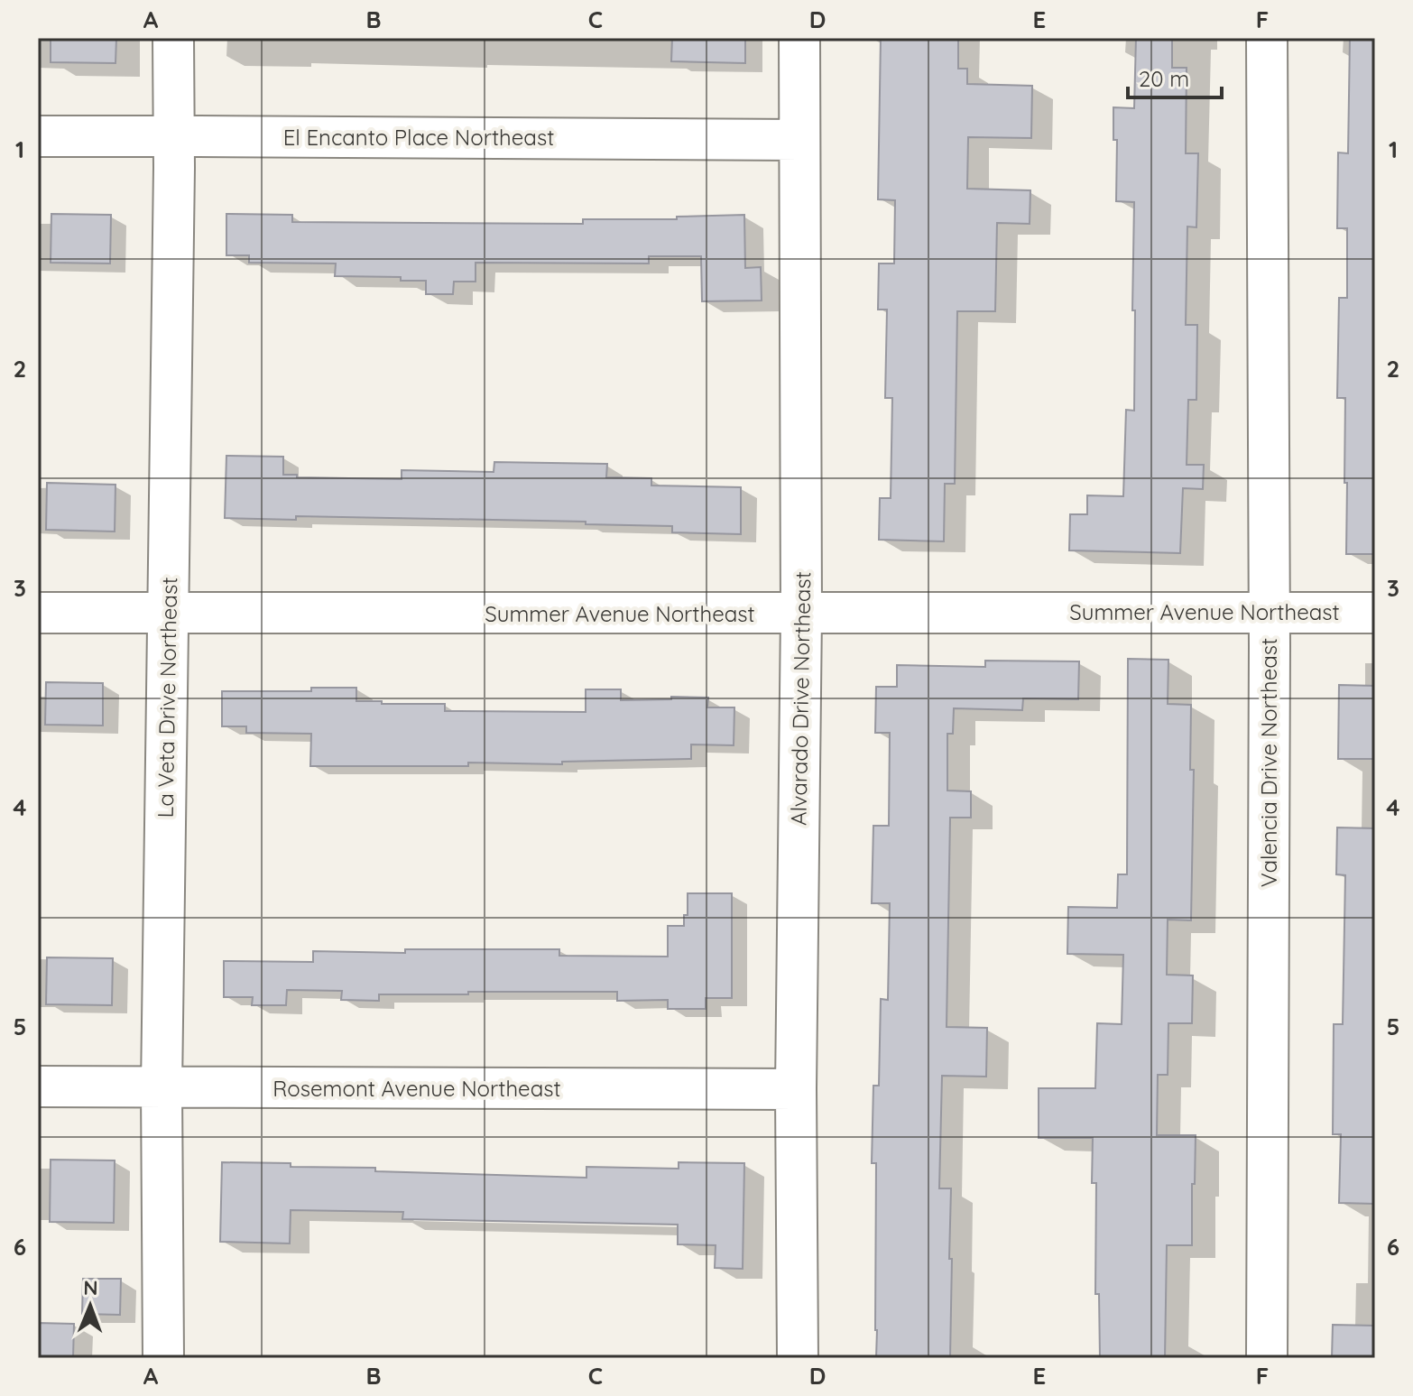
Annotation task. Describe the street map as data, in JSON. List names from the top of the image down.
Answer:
{
  "streets": {
    "street": [
      "El Encanto Place Northeast",
      "Summer Avenue Northeast",
      "La Veta Drive Northeast",
      "Alvarado Drive Northeast",
      "Valencia Drive Northeast",
      "Rosemont Avenue Northeast"
    ]
  },
  "crossings": [
    ["El Encanto Place Northeast", "La Veta Drive Northeast"],
    ["El Encanto Place Northeast", "Alvarado Drive Northeast"],
    ["Summer Avenue Northeast", "La Veta Drive Northeast"],
    ["Summer Avenue Northeast", "Alvarado Drive Northeast"],
    ["Summer Avenue Northeast", "Valencia Drive Northeast"],
    ["La Veta Drive Northeast", "Rosemont Avenue Northeast"],
    ["Alvarado Drive Northeast", "Rosemont Avenue Northeast"]
  ],
  "scale_bar": "20 m",
  "north": "top",
  "grid": {
    "columns": [
      "A",
      "B",
      "C",
      "D",
      "E",
      "F"
    ],
    "rows": [
      "1",
      "2",
      "3",
      "4",
      "5",
      "6"
    ]
  }
}
